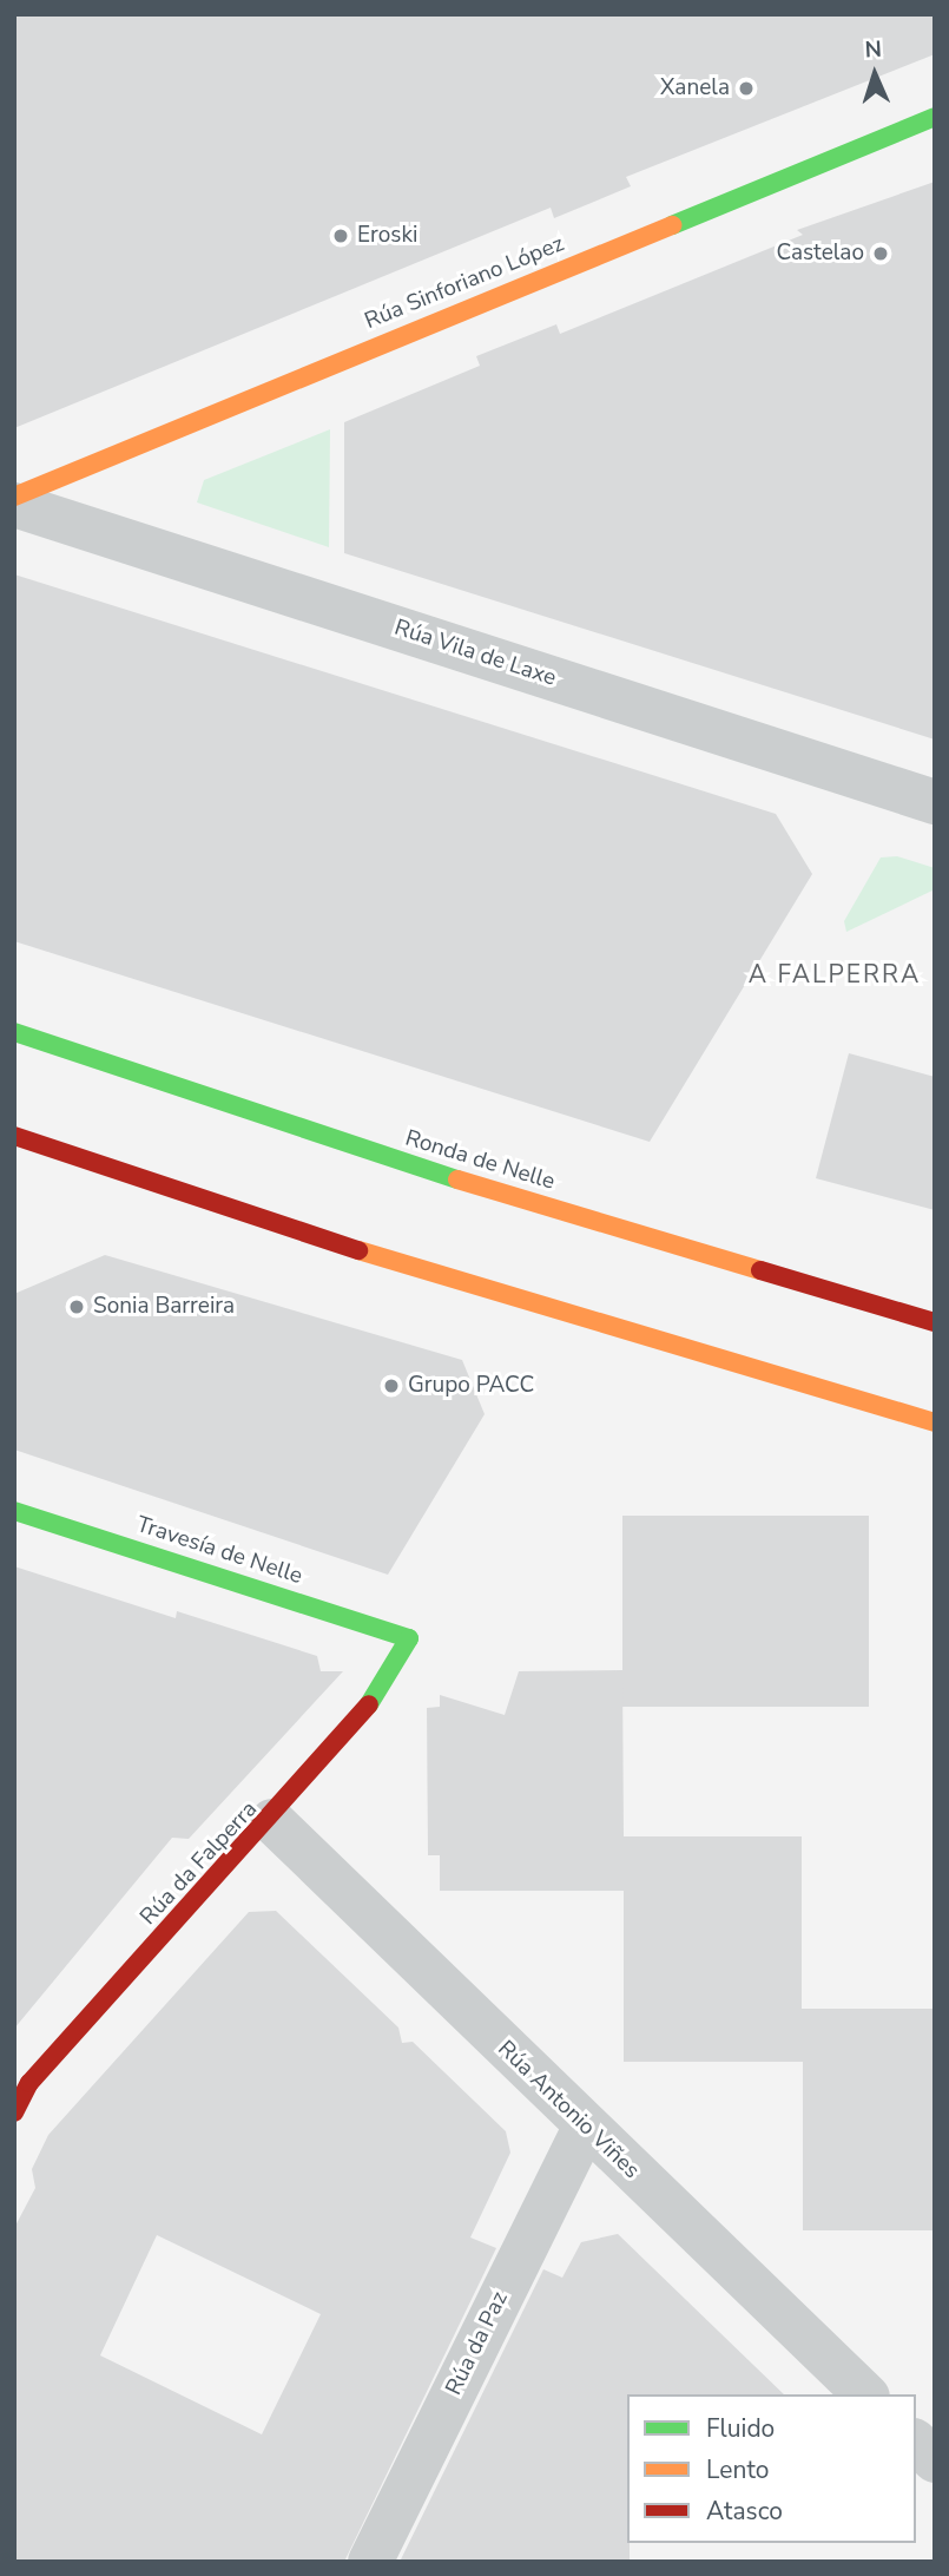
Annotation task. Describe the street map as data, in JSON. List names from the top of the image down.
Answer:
{
  "streets": {
    "street": [
      "Rúa Sinforiano López",
      "Rúa Vila de Laxe",
      "Ronda de Nelle",
      "Travesía de Nelle",
      "Rúa da Falperra",
      "Rúa Antonio Viñes",
      "Rúa da Paz"
    ]
  },
  "crossings": [
    ["Travesía de Nelle", "Rúa da Falperra"],
    ["Rúa da Falperra", "Rúa Antonio Viñes"],
    ["Rúa Antonio Viñes", "Rúa da Paz"]
  ],
  "districts": ["A FALPERRA"],
  "places": [
    "Xanela",
    "Eroski",
    "Castelao",
    "Sonia Barreira",
    "Grupo PACC"
  ],
  "legend": ["Fluido", "Lento", "Atasco"],
  "north": "top"
}
